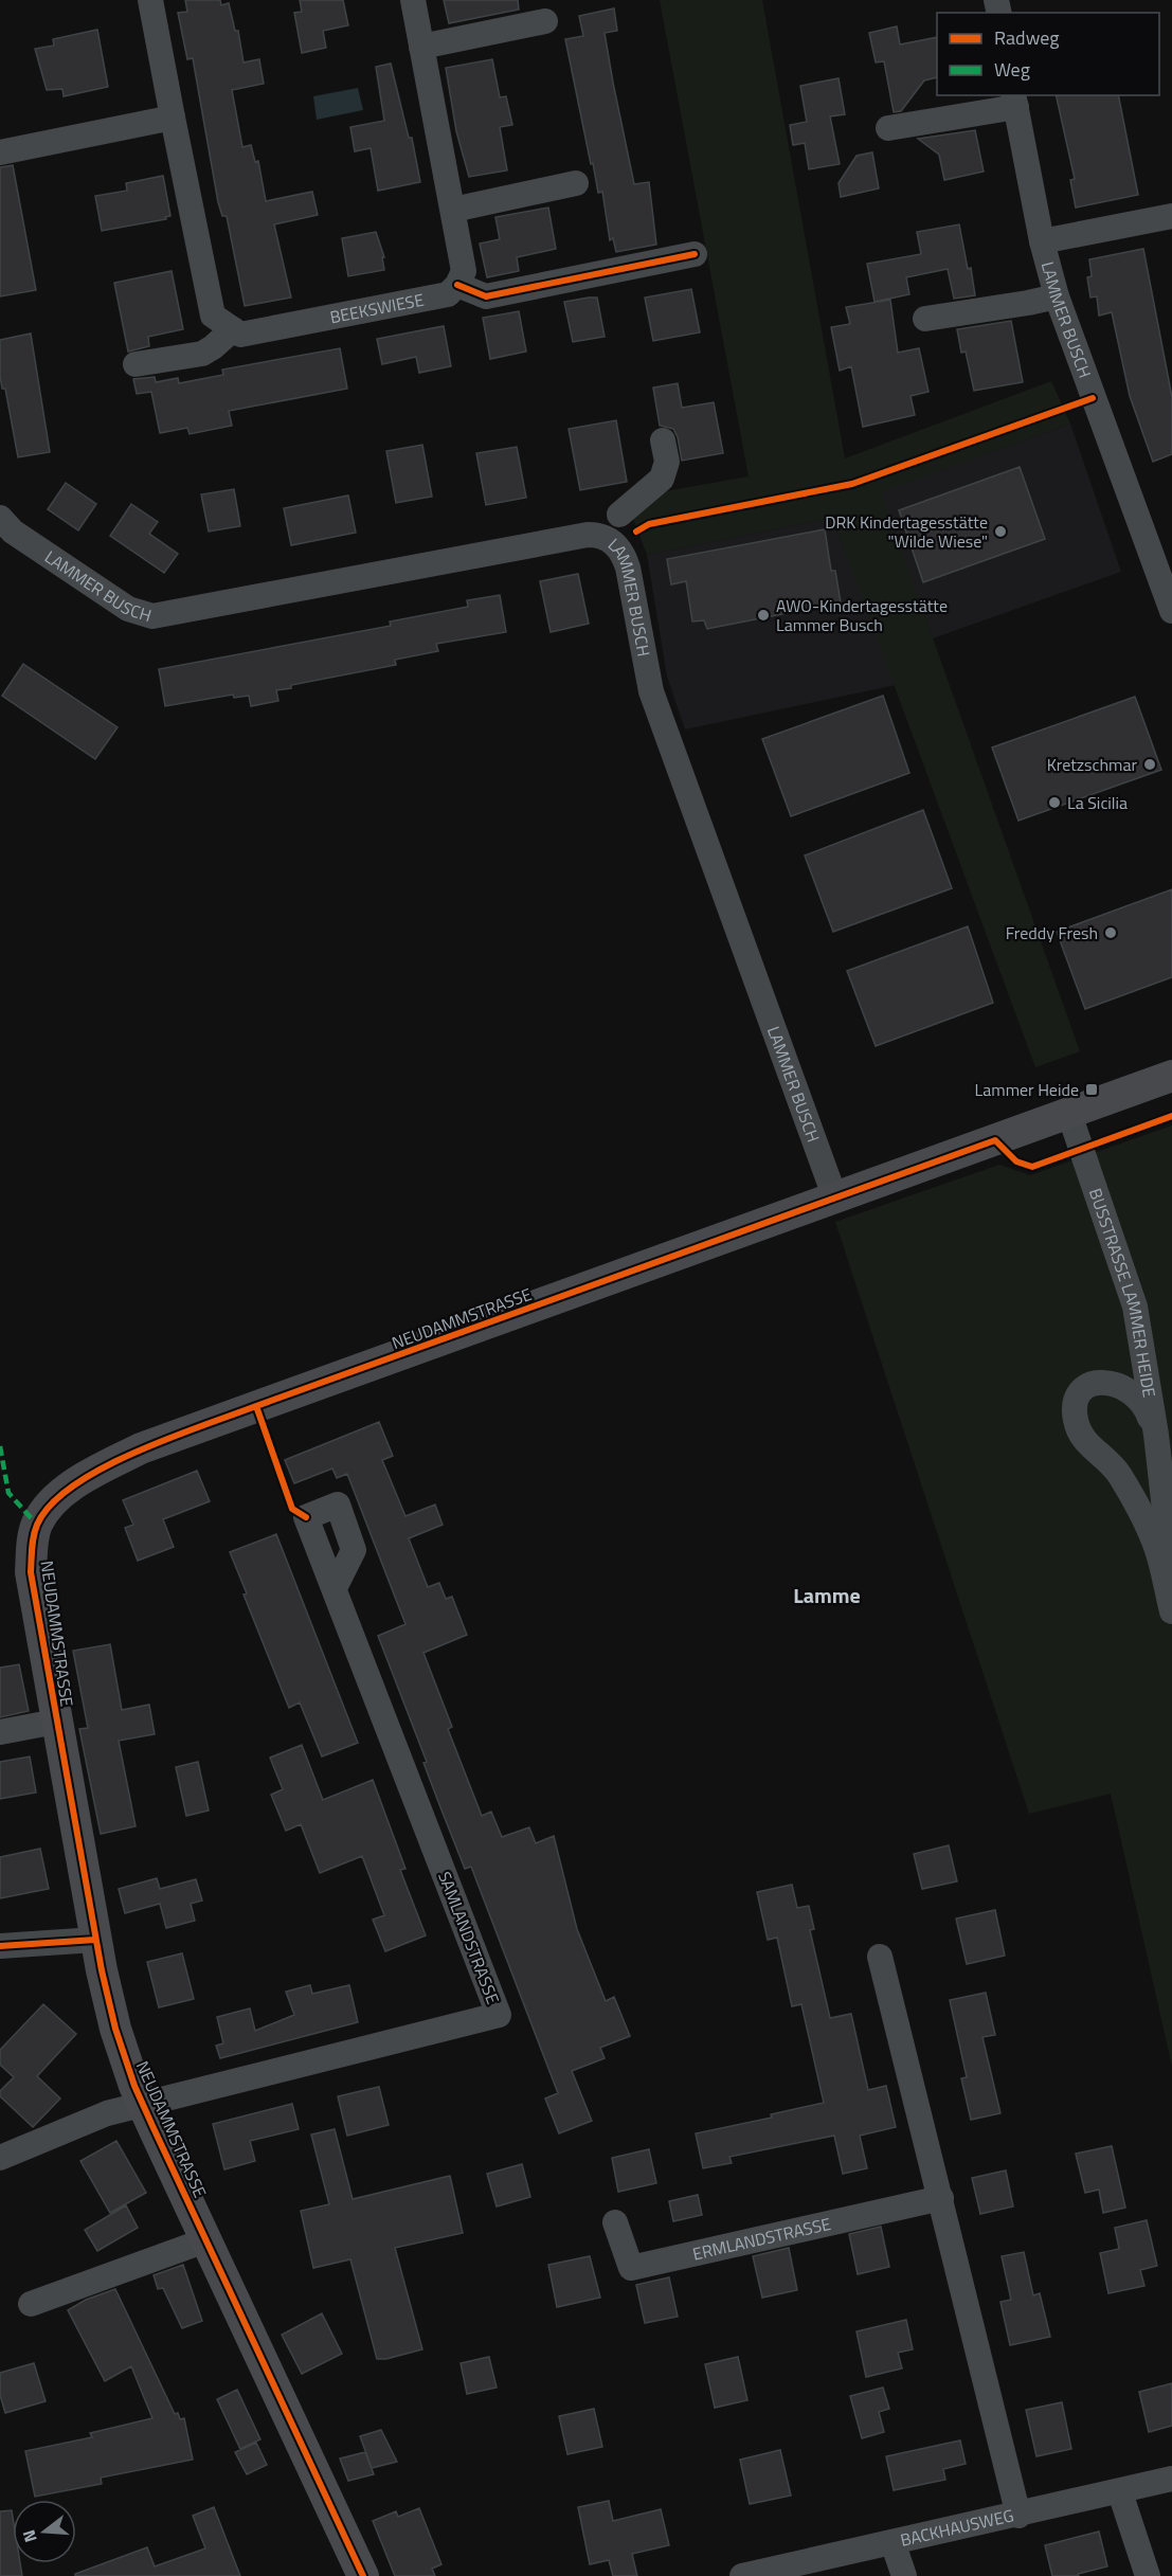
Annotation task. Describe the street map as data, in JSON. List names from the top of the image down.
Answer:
{
  "streets": {
    "main road": ["NEUDAMMSTRASSE"],
    "street": [
      "BEEKSWIESE",
      "LAMMER BUSCH",
      "BUSSTRASSE LAMMER HEIDE",
      "SAMLANDSTRASSE",
      "ERMLANDSTRASSE",
      "BACKHAUSWEG"
    ]
  },
  "crossings": [
    ["LAMMER BUSCH", "NEUDAMMSTRASSE"],
    ["BUSSTRASSE LAMMER HEIDE", "NEUDAMMSTRASSE"],
    ["NEUDAMMSTRASSE", "SAMLANDSTRASSE"]
  ],
  "districts": ["Lamme"],
  "places": {
    "other": [
      "DRK Kindertagesstätte \"Wilde Wiese\"",
      "AWO-Kindertagesstätte Lammer Busch",
      "Kretzschmar",
      "La Sicilia",
      "Freddy Fresh"
    ],
    "transit": ["Lammer Heide"]
  },
  "legend": ["Radweg", "Weg"],
  "north": "left"
}
